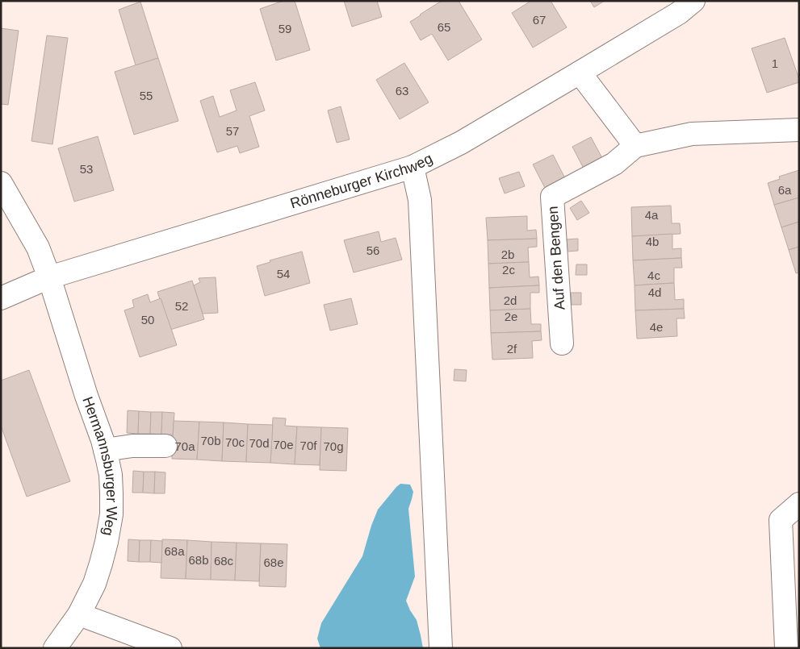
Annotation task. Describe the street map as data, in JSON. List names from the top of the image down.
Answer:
{
  "streets": {
    "street": ["Rönneburger Kirchweg", "Auf den Bengen", "Hermannsburger Weg"]
  },
  "crossings": [
    ["Rönneburger Kirchweg", "Hermannsburger Weg"]
  ],
  "house_numbers": [
    "67",
    "65",
    "59",
    "1",
    "63",
    "55",
    "57",
    "53",
    "6a",
    "4a",
    "4b",
    "56",
    "2b",
    "2c",
    "54",
    "4c",
    "4d",
    "2d",
    "52",
    "2e",
    "50",
    "4e",
    "2f",
    "70b",
    "70c",
    "70d",
    "70e",
    "70f",
    "70a",
    "70g",
    "68a",
    "68b",
    "68c",
    "68e"
  ]
}
